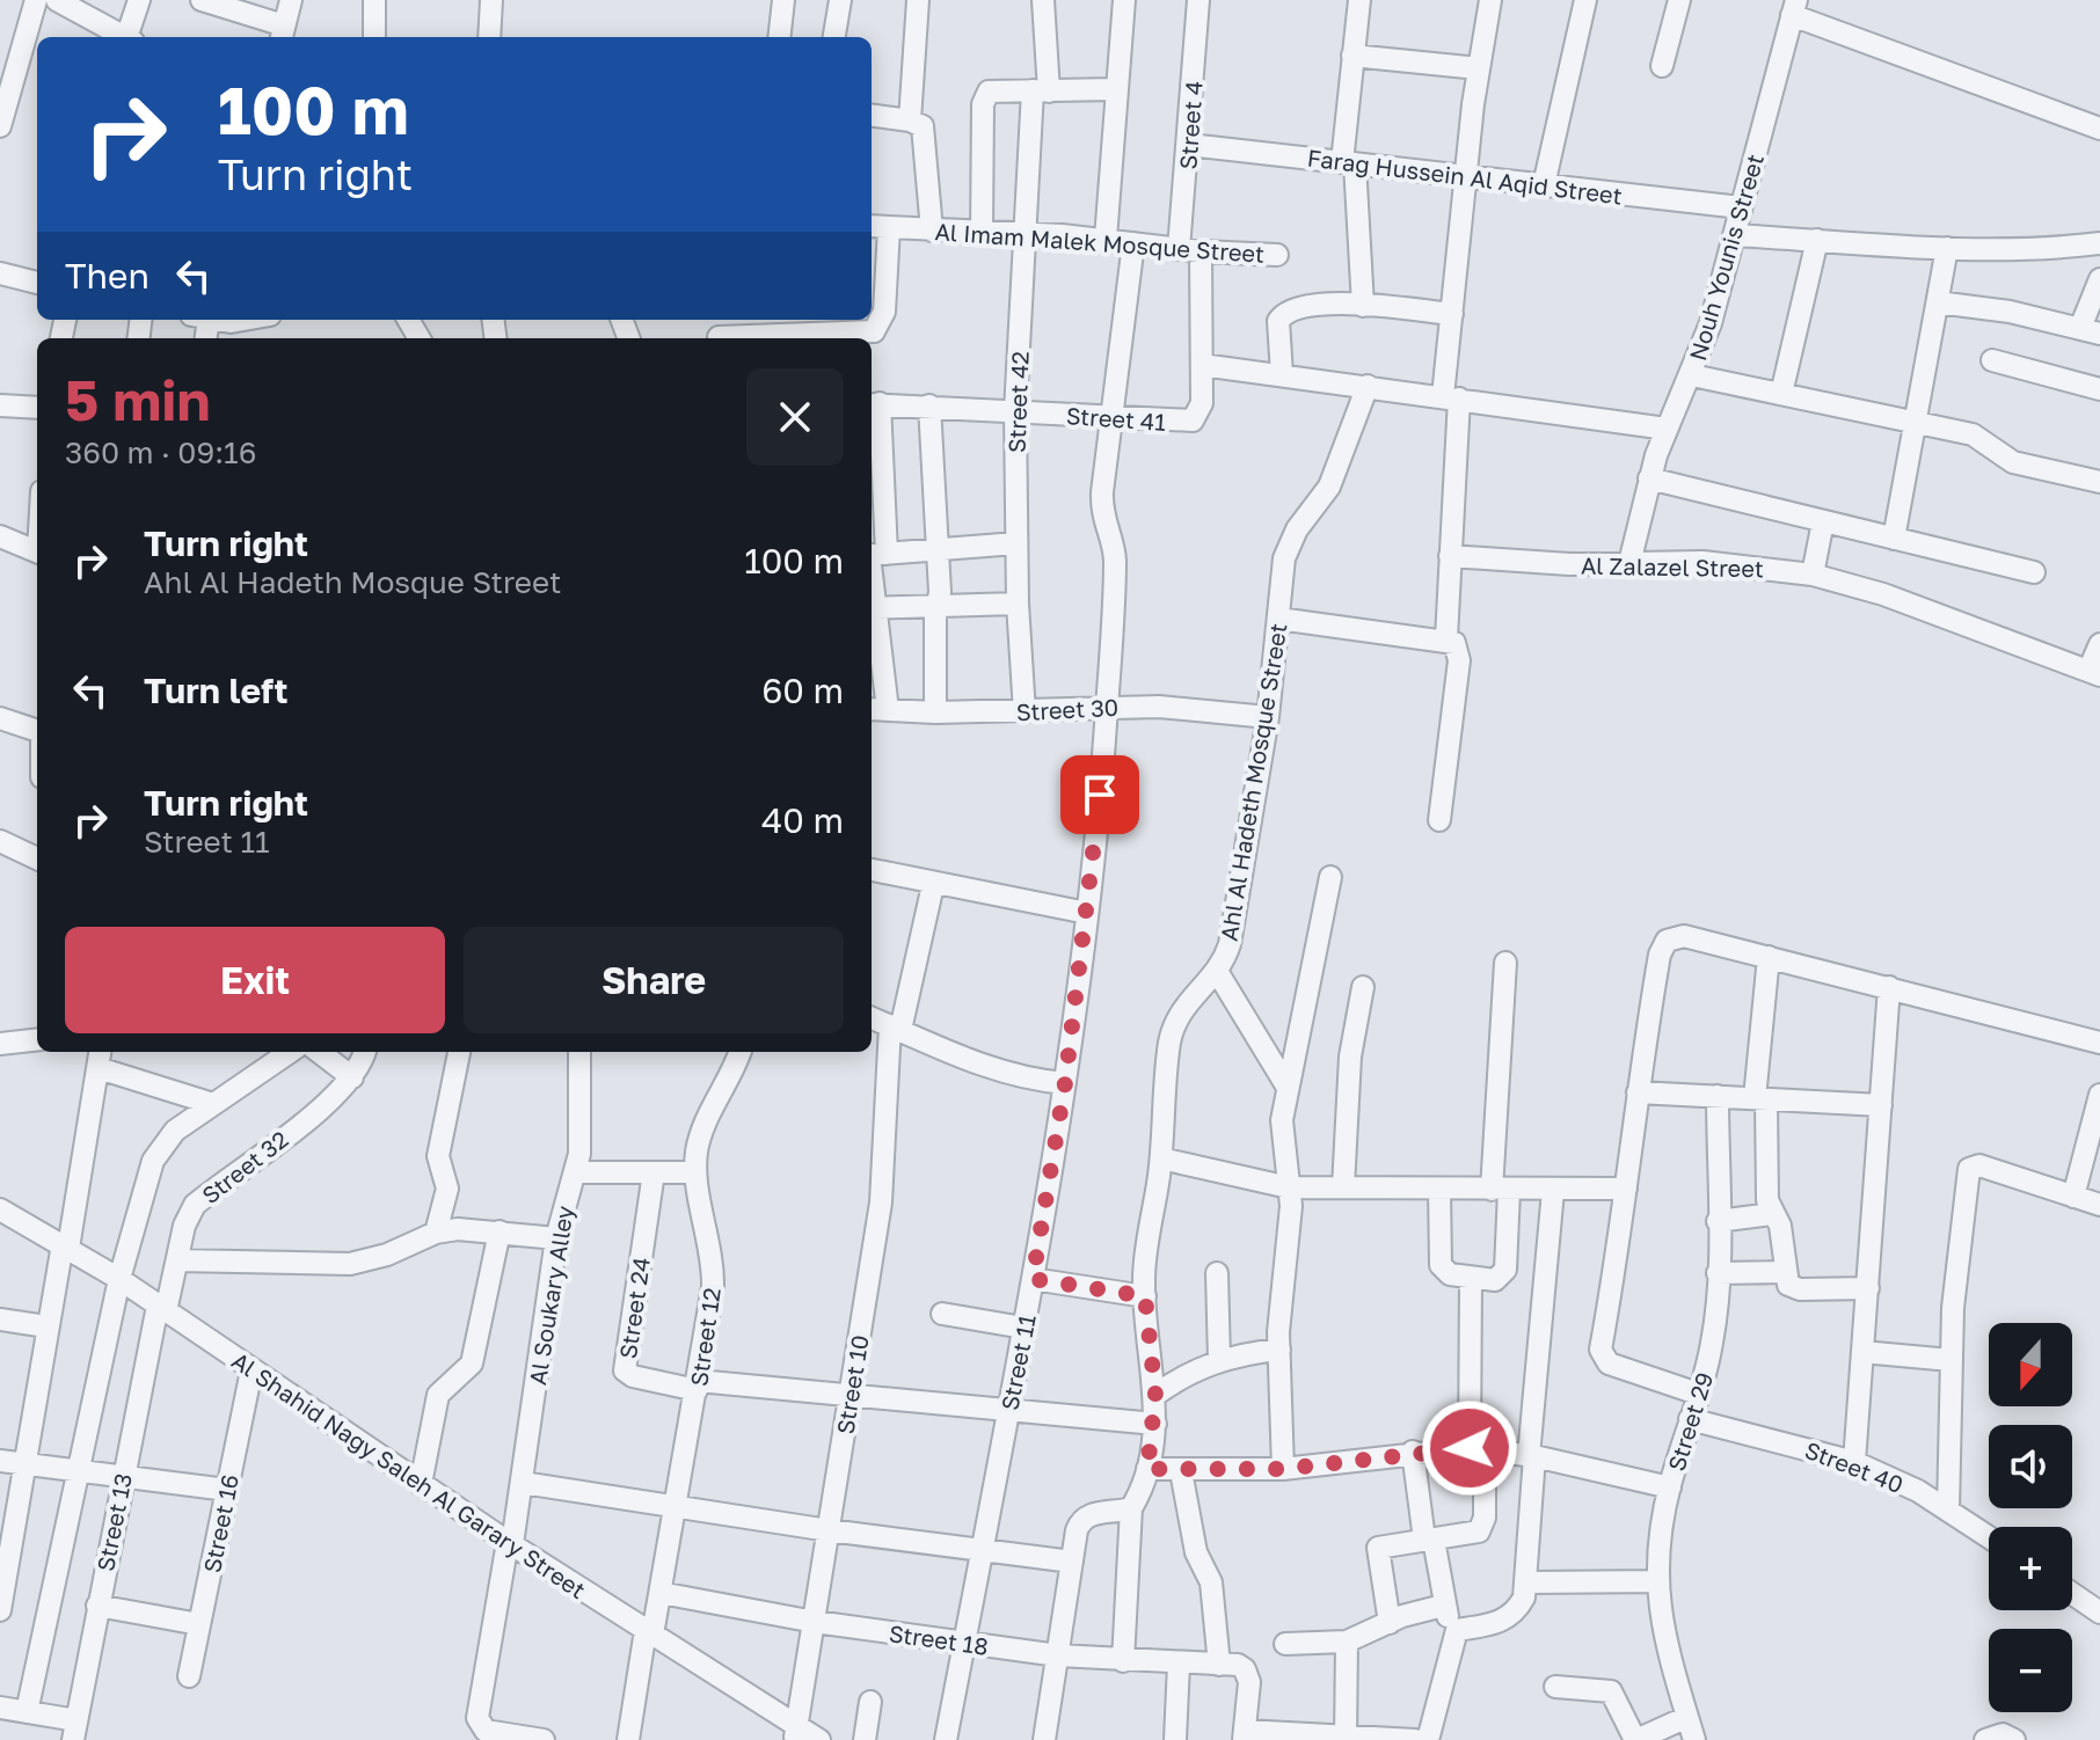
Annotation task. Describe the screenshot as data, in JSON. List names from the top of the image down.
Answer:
{
  "streets": {
    "street": [
      "Street 4",
      "Farag Hussein Al Aqid Street",
      "Al Imam Malek Mosque Street",
      "Nouh Younis Street",
      "Street 42",
      "Street 41",
      "Al Zalazel Street",
      "Street 30",
      "Ahl Al Hadeth Mosque Street",
      "Street 32",
      "Al Soukary Alley",
      "Street 24",
      "Street 12",
      "Street 11",
      "Street 10",
      "Street 29",
      "Street 40",
      "Al Shahid Nagy Saleh Al Garary Street",
      "Street 13",
      "Street 16",
      "Street 18"
    ]
  },
  "crossings": [
    ["Street 4", "Farag Hussein Al Aqid Street"],
    ["Street 4", "Al Imam Malek Mosque Street"],
    ["Street 4", "Street 41"],
    ["Farag Hussein Al Aqid Street", "Nouh Younis Street"],
    ["Al Imam Malek Mosque Street", "Street 42"],
    ["Al Imam Malek Mosque Street", "Street 41"],
    ["Al Imam Malek Mosque Street", "Street 11"],
    ["Nouh Younis Street", "Al Zalazel Street"],
    ["Street 42", "Street 41"],
    ["Street 42", "Street 30"],
    ["Street 41", "Street 11"],
    ["Street 30", "Ahl Al Hadeth Mosque Street"],
    ["Street 30", "Street 11"],
    ["Ahl Al Hadeth Mosque Street", "Street 18"],
    ["Street 32", "Al Shahid Nagy Saleh Al Garary Street"],
    ["Street 32", "Street 13"],
    ["Al Soukary Alley", "Al Shahid Nagy Saleh Al Garary Street"],
    ["Street 24", "Street 12"],
    ["Street 12", "Al Shahid Nagy Saleh Al Garary Street"],
    ["Street 12", "Street 18"],
    ["Street 11", "Street 18"],
    ["Street 10", "Al Shahid Nagy Saleh Al Garary Street"],
    ["Street 10", "Street 18"],
    ["Street 29", "Street 40"],
    ["Al Shahid Nagy Saleh Al Garary Street", "Street 13"],
    ["Al Shahid Nagy Saleh Al Garary Street", "Street 16"]
  ],
  "north": "bottom",
  "page": {
    "turn": ["100 m", "Turn right"],
    "then": "Then",
    "heading": ["5 min", "360 m · 09:16"],
    "list": [
      {
        "name": "Turn right",
        "note": "Ahl Al Hadeth Mosque Street",
        "value": "100 m"
      },
      {
        "name": "Turn left",
        "value": "60 m"
      },
      {
        "name": "Turn right",
        "note": "Street 11",
        "value": "40 m"
      }
    ],
    "buttons": ["Exit", "Share"],
    "map_buttons": ["+", "−"]
  }
}
